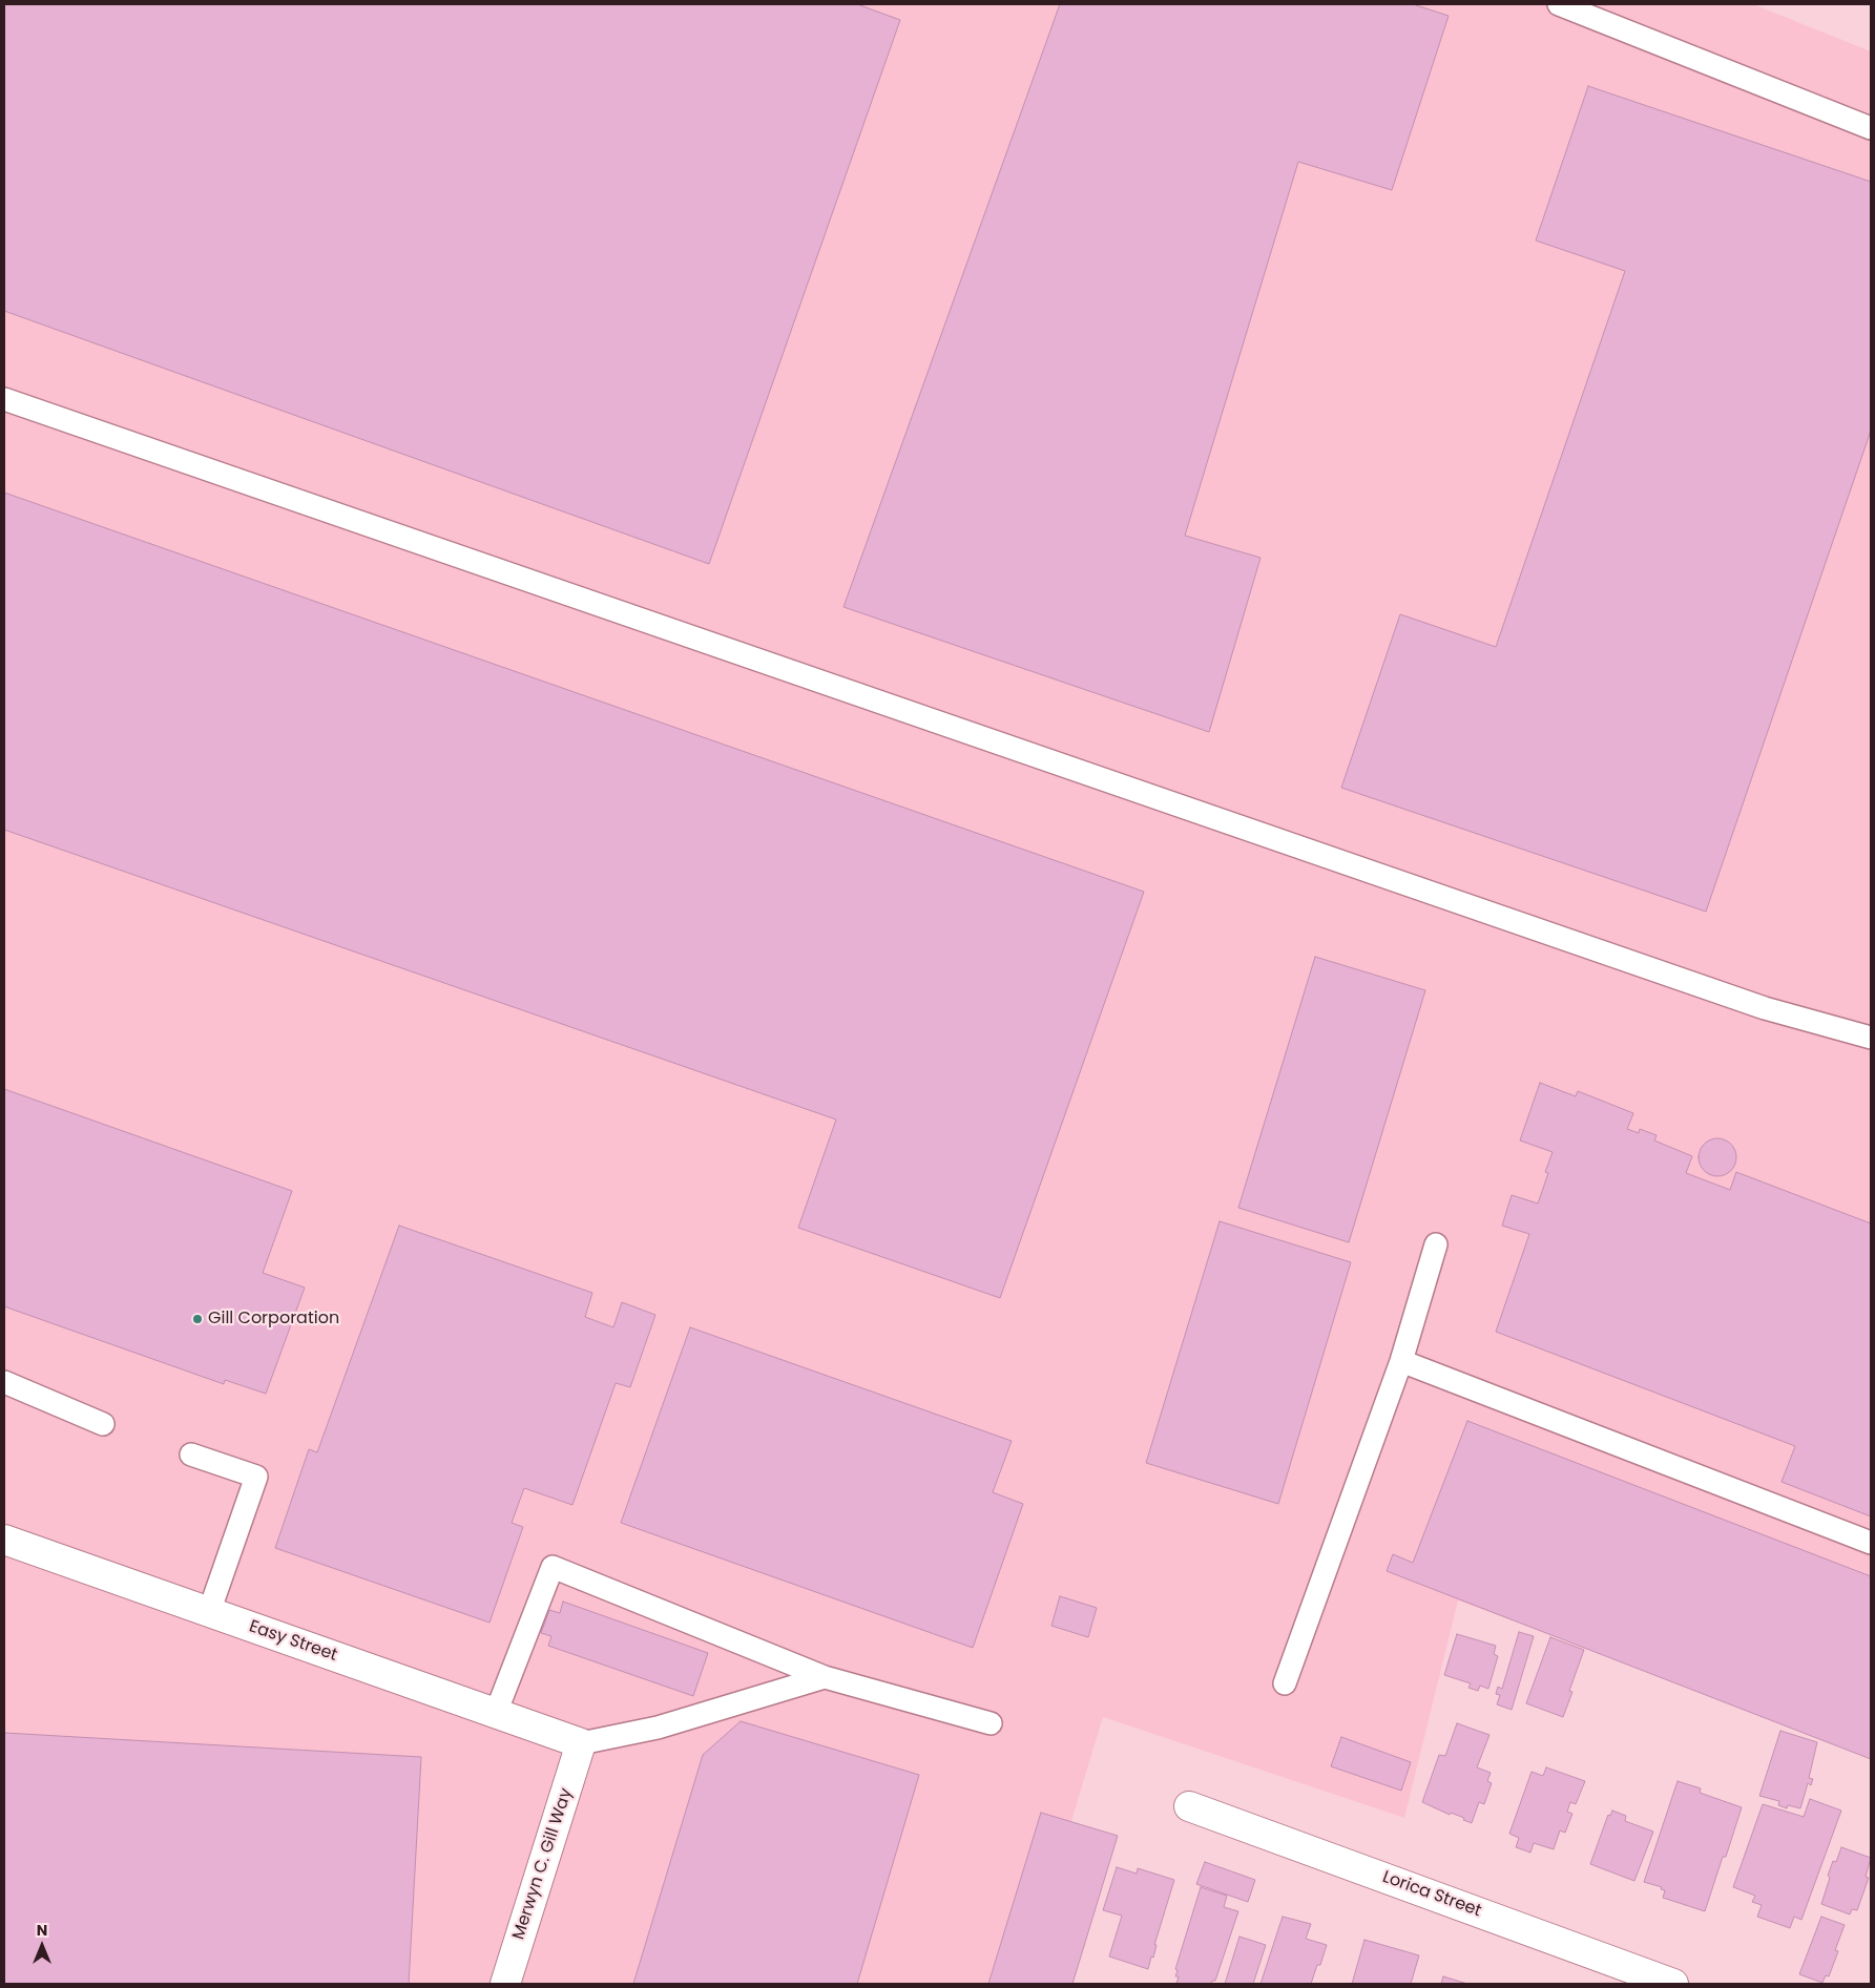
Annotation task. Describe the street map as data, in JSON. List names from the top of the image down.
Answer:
{
  "streets": {
    "street": ["Easy Street", "Merwyn C. Gill Way", "Lorica Street"]
  },
  "crossings": [
    ["Easy Street", "Merwyn C. Gill Way"]
  ],
  "places": ["Gill Corporation"],
  "north": "top"
}
